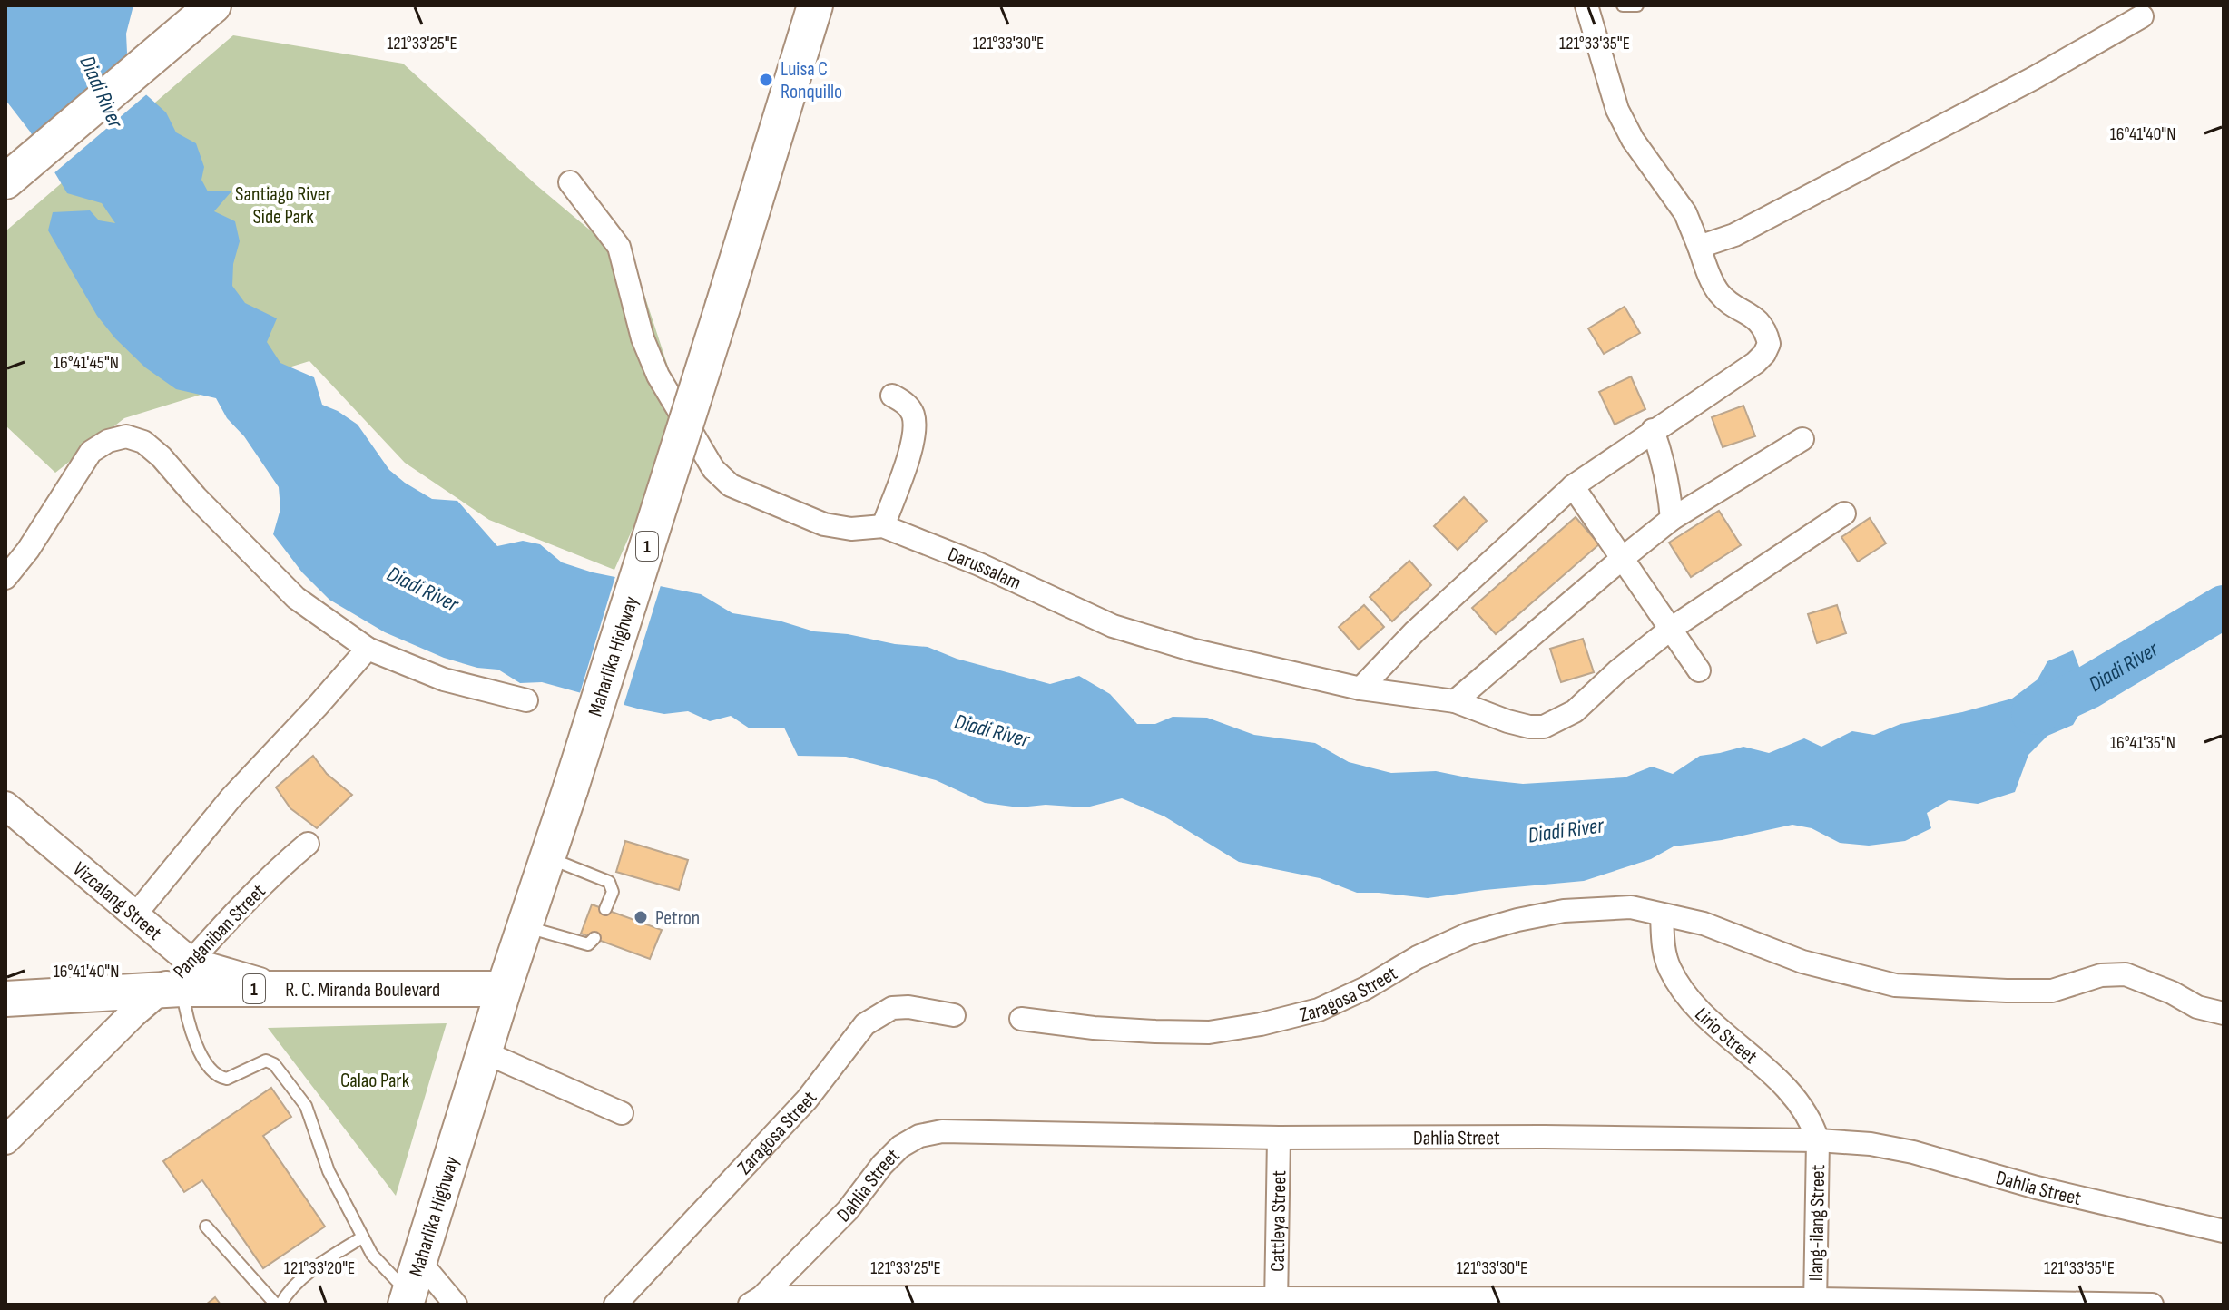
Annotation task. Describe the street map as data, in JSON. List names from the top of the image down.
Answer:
{
  "streets": {
    "main road": ["1", "Maharlika Highway", "R. C. Miranda Boulevard"],
    "street": [
      "Darussalam",
      "Vizcalang Street",
      "Panganiban Street",
      "Zaragosa Street",
      "Lirio Street",
      "Dahlia Street",
      "Cattleya Street",
      "Ilang-ilang Street"
    ]
  },
  "crossings": [
    ["Maharlika Highway", "R. C. Miranda Boulevard"],
    ["Vizcalang Street", "Panganiban Street"],
    ["Vizcalang Street", "R. C. Miranda Boulevard"],
    ["Panganiban Street", "R. C. Miranda Boulevard"],
    ["Zaragosa Street", "Lirio Street"],
    ["Lirio Street", "Dahlia Street"],
    ["Lirio Street", "Ilang-ilang Street"],
    ["Dahlia Street", "Cattleya Street"],
    ["Dahlia Street", "Ilang-ilang Street"]
  ],
  "water": ["Diadi River"],
  "parks": ["Santiago River Side Park", "Calao Park"],
  "places": ["Luisa C Ronquillo", "Petron"],
  "coordinates": [
    "121°33'25\"E",
    "121°33'30\"E",
    "121°33'35\"E",
    "16°41'40\"N",
    "16°41'45\"N",
    "16°41'35\"N",
    "121°33'20\"E"
  ]
}
